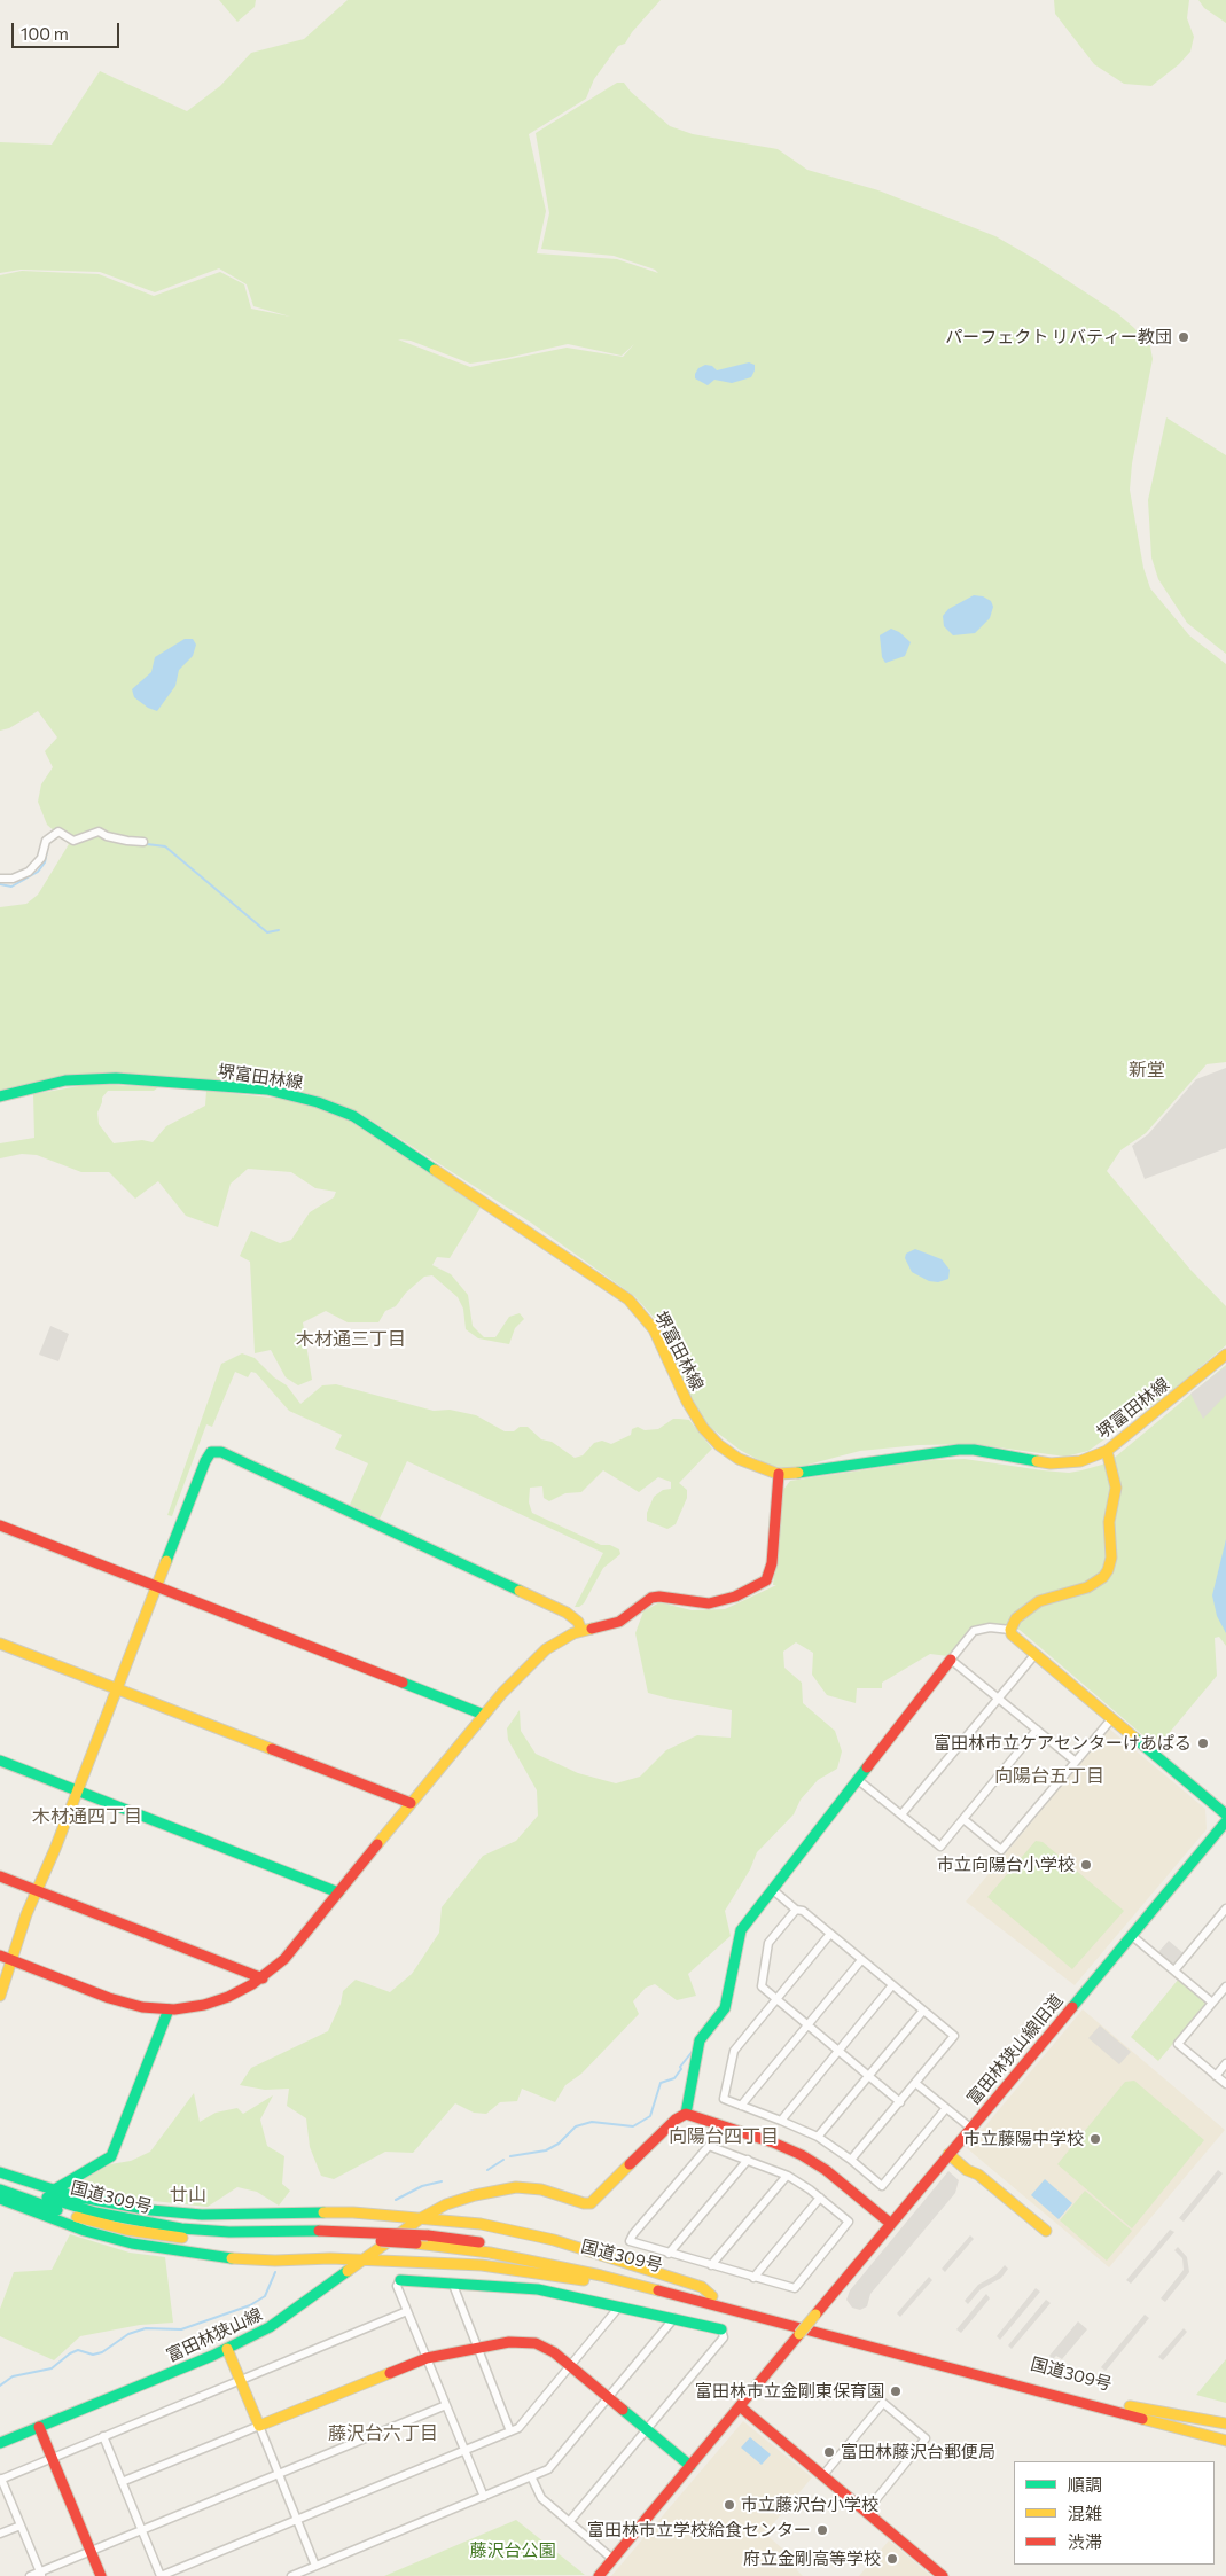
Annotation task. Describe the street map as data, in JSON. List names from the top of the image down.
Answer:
{
  "streets": {
    "main road": [
      "堺富田林線",
      "富田林狭山線旧道",
      "国道309号",
      "富田林狭山線"
    ]
  },
  "districts": [
    "新堂",
    "木材通三丁目",
    "向陽台五丁目",
    "木材通四丁目",
    "向陽台四丁目",
    "廿山",
    "藤沢台六丁目"
  ],
  "parks": ["藤沢台公園"],
  "places": [
    "パーフェクト リバティー教団",
    "富田林市立ケアセンターけあぱる",
    "市立向陽台小学校",
    "市立藤陽中学校",
    "富田林市立金剛東保育園",
    "富田林藤沢台郵便局",
    "市立藤沢台小学校",
    "富田林市立学校給食センター",
    "府立金剛高等学校"
  ],
  "legend": ["順調", "混雑", "渋滞"],
  "scale_bar": "100 m"
}
